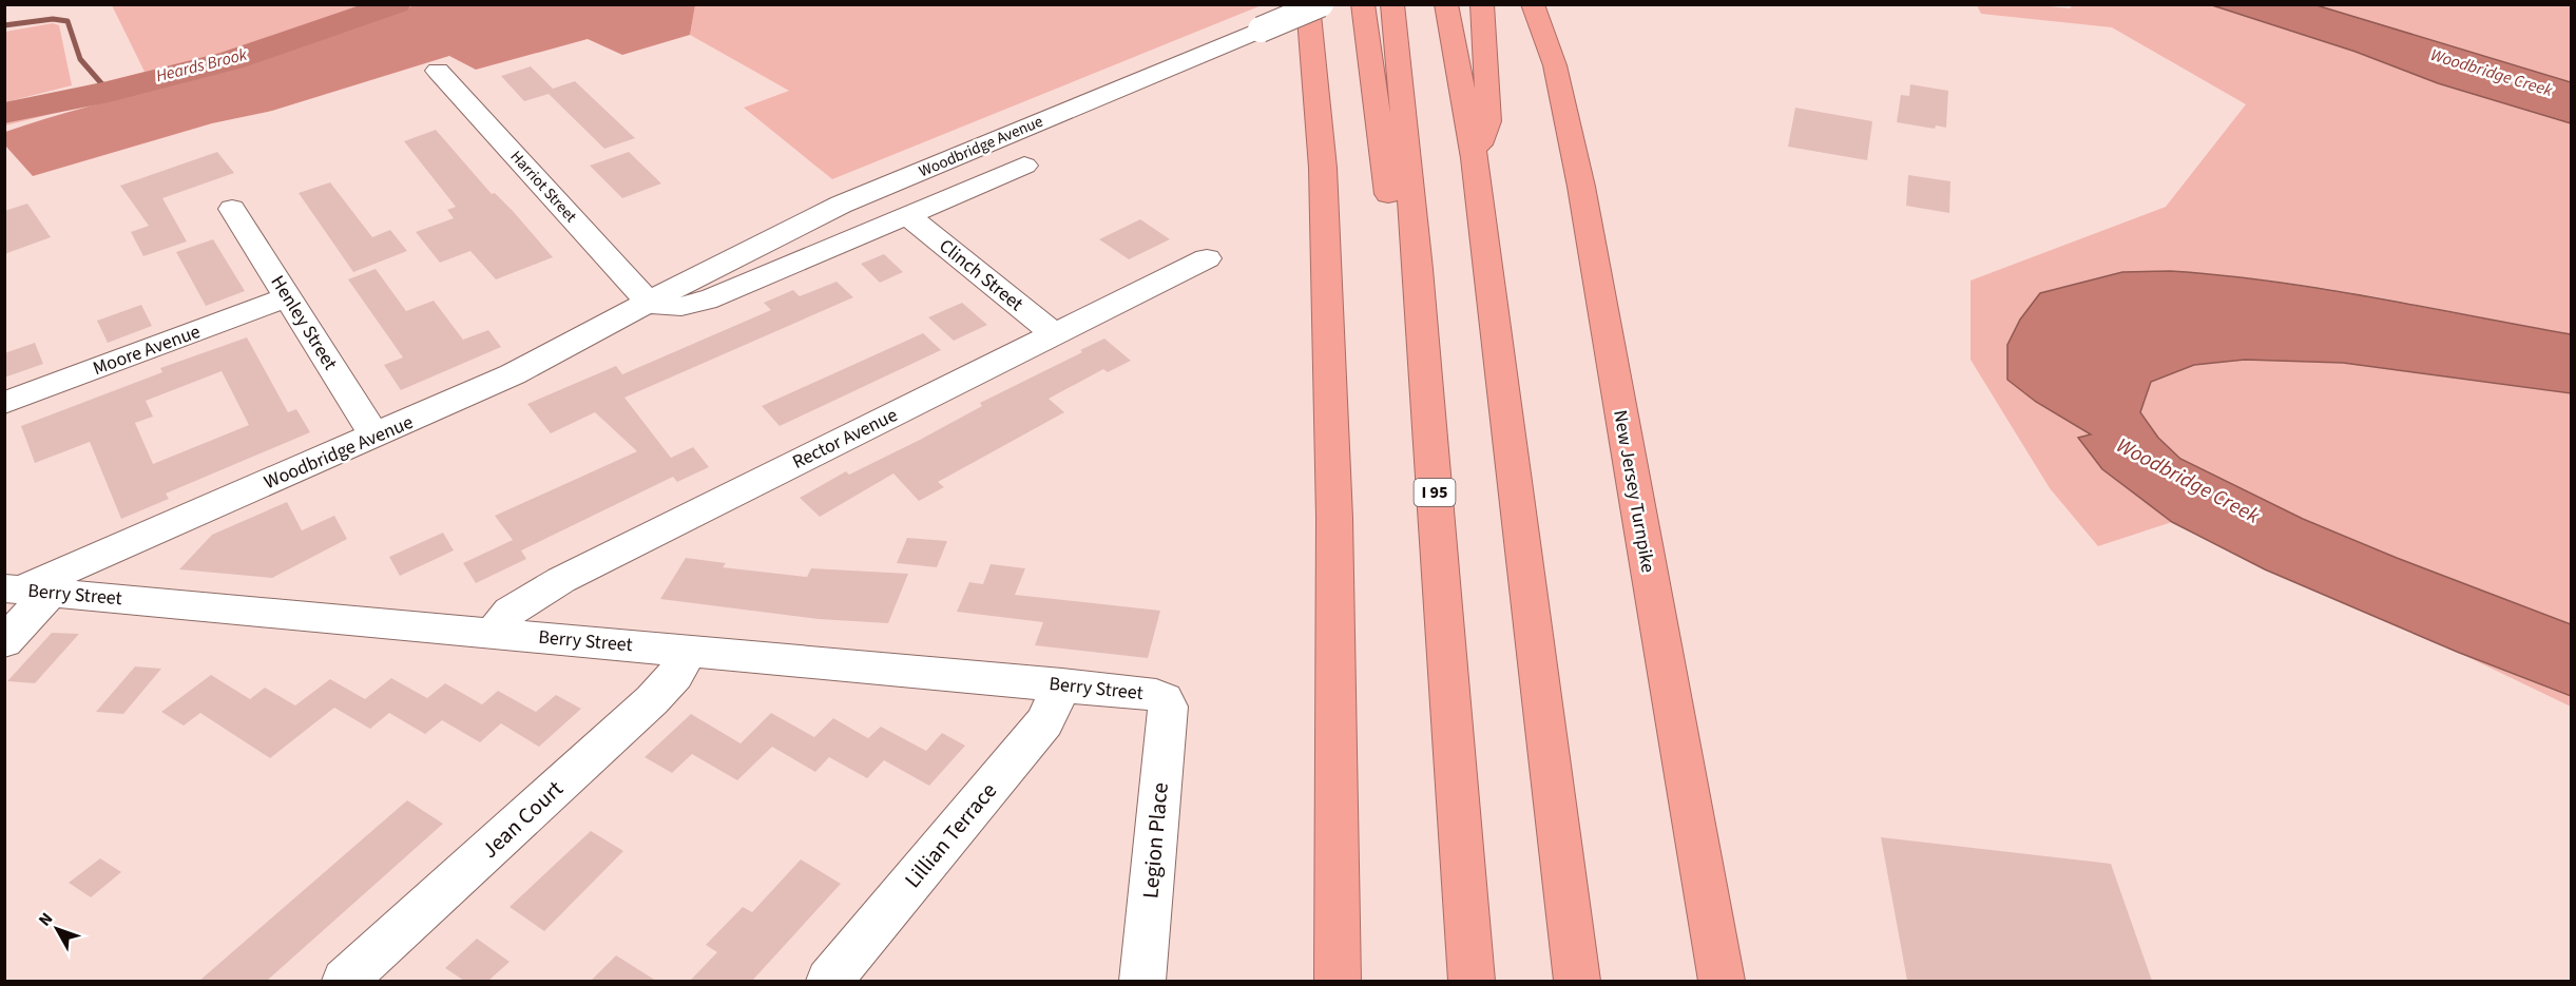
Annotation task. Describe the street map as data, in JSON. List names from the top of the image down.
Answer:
{
  "streets": {
    "highway": ["New Jersey Turnpike", "I 95"],
    "street": [
      "Woodbridge Avenue",
      "Harriot Street",
      "Clinch Street",
      "Henley Street",
      "Moore Avenue",
      "Rector Avenue",
      "Berry Street",
      "Jean Court",
      "Lillian Terrace",
      "Legion Place"
    ]
  },
  "crossings": [
    ["Woodbridge Avenue", "Harriot Street"],
    ["Woodbridge Avenue", "Clinch Street"],
    ["Woodbridge Avenue", "Henley Street"],
    ["Woodbridge Avenue", "Berry Street"],
    ["Clinch Street", "Rector Avenue"],
    ["Henley Street", "Moore Avenue"],
    ["Rector Avenue", "Berry Street"],
    ["Berry Street", "Jean Court"],
    ["Berry Street", "Lillian Terrace"],
    ["Berry Street", "Legion Place"]
  ],
  "water": ["Heards Brook", "Woodbridge Creek"],
  "north": "top left"
}
